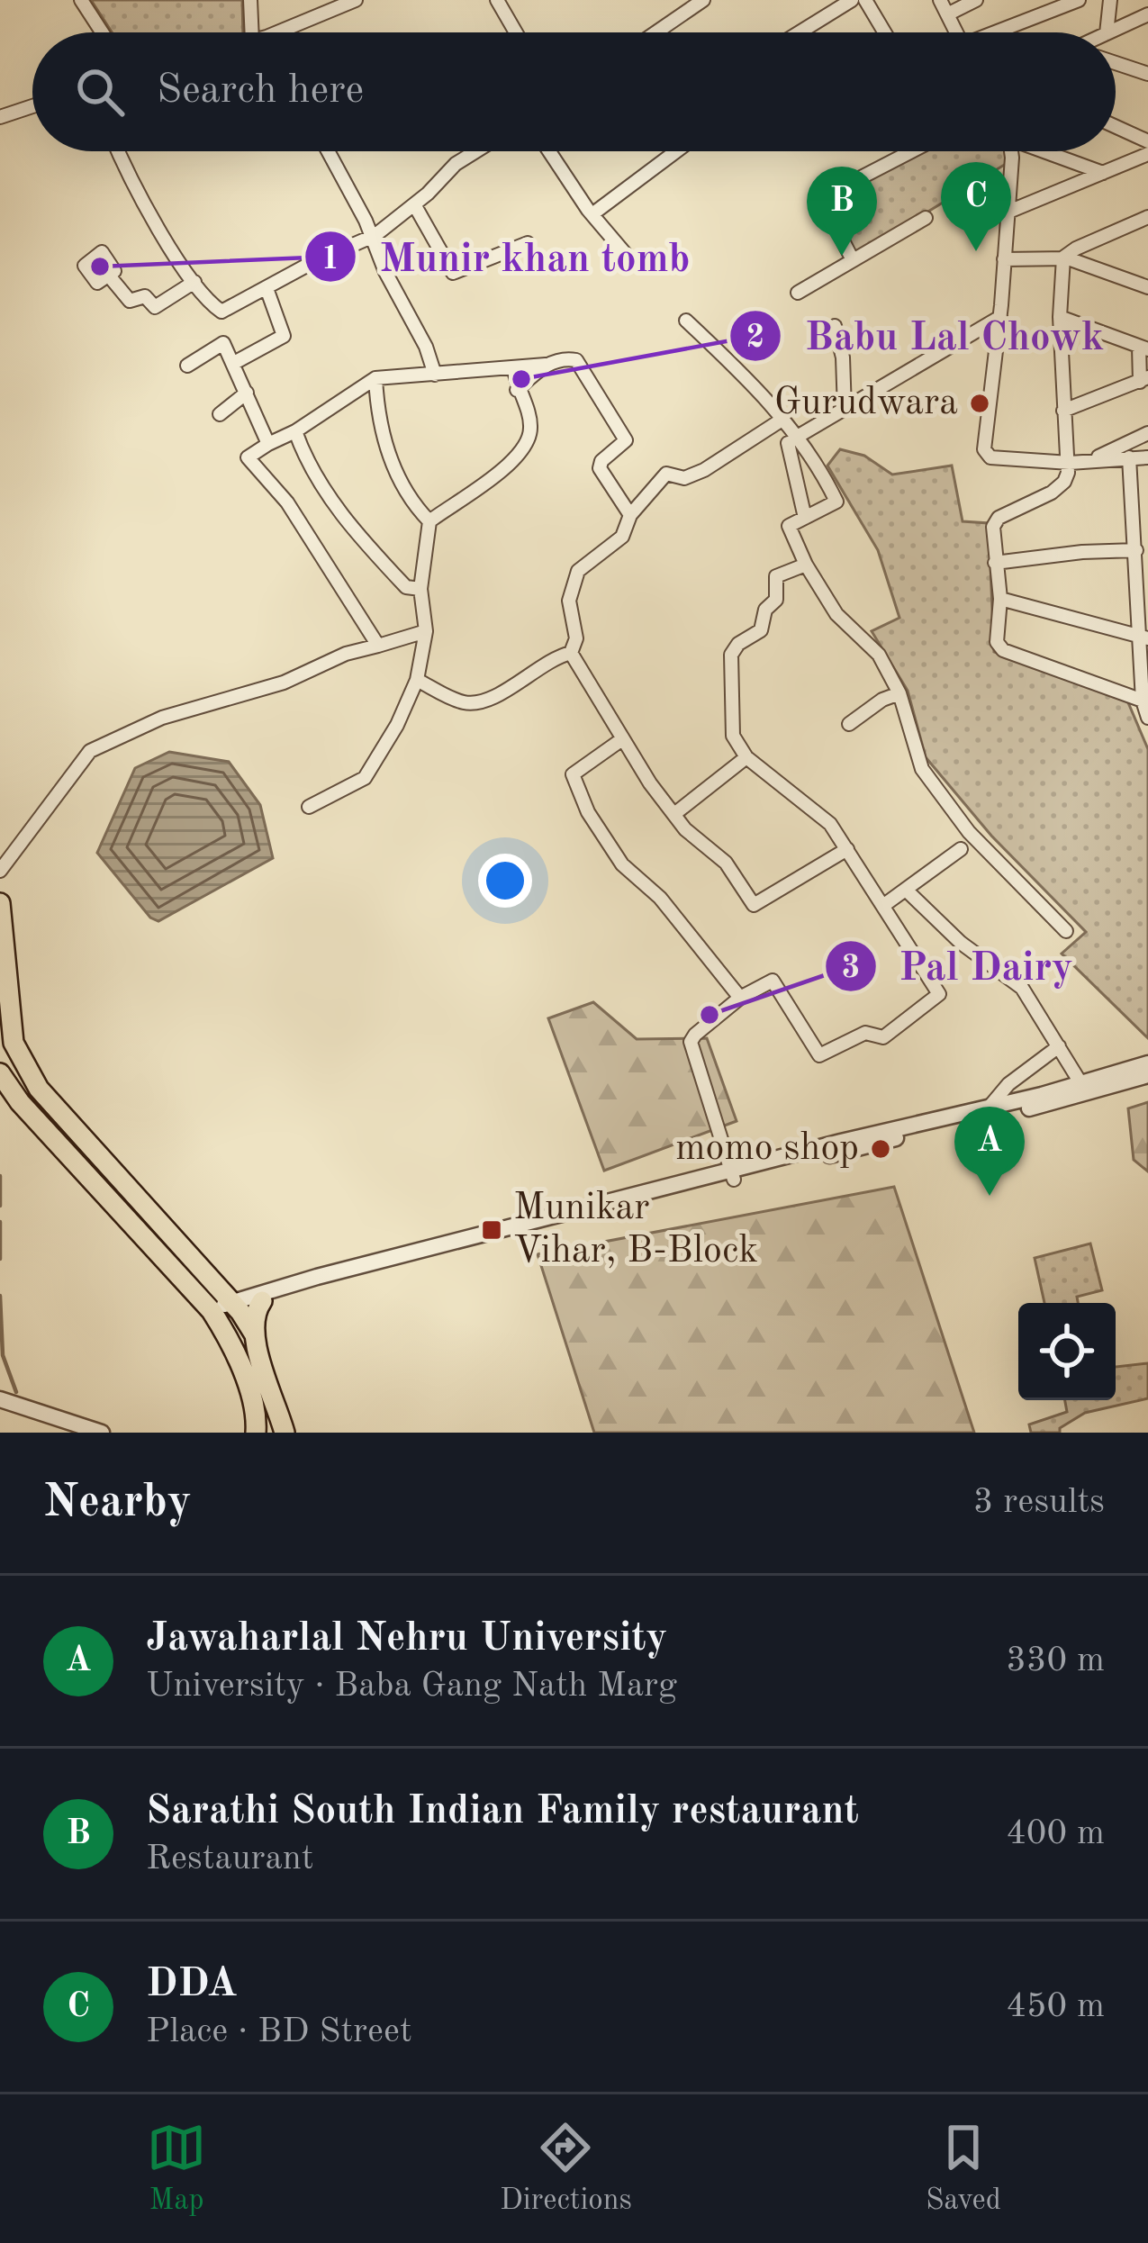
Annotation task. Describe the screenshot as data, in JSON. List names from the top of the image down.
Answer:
{
  "places": {
    "other": [
      "Munir khan tomb",
      "Babu Lal Chowk",
      "Gurudwara",
      "Pal Dairy",
      "momo shop"
    ],
    "transit": ["Munikar Vihar, B-Block"]
  },
  "page": {
    "search": "Search here",
    "pins": ["C", "B", "A"],
    "heading": ["Nearby", "3 results"],
    "list": [
      {
        "mark": "A",
        "name": "Jawaharlal Nehru University",
        "note": "University · Baba Gang Nath Marg",
        "value": "330 m"
      },
      {
        "mark": "B",
        "name": "Sarathi South Indian Family restaurant",
        "note": "Restaurant",
        "value": "400 m"
      },
      {
        "mark": "C",
        "name": "DDA",
        "note": "Place · BD Street",
        "value": "450 m"
      }
    ],
    "nav": ["Map", "Directions", "Saved"]
  }
}
